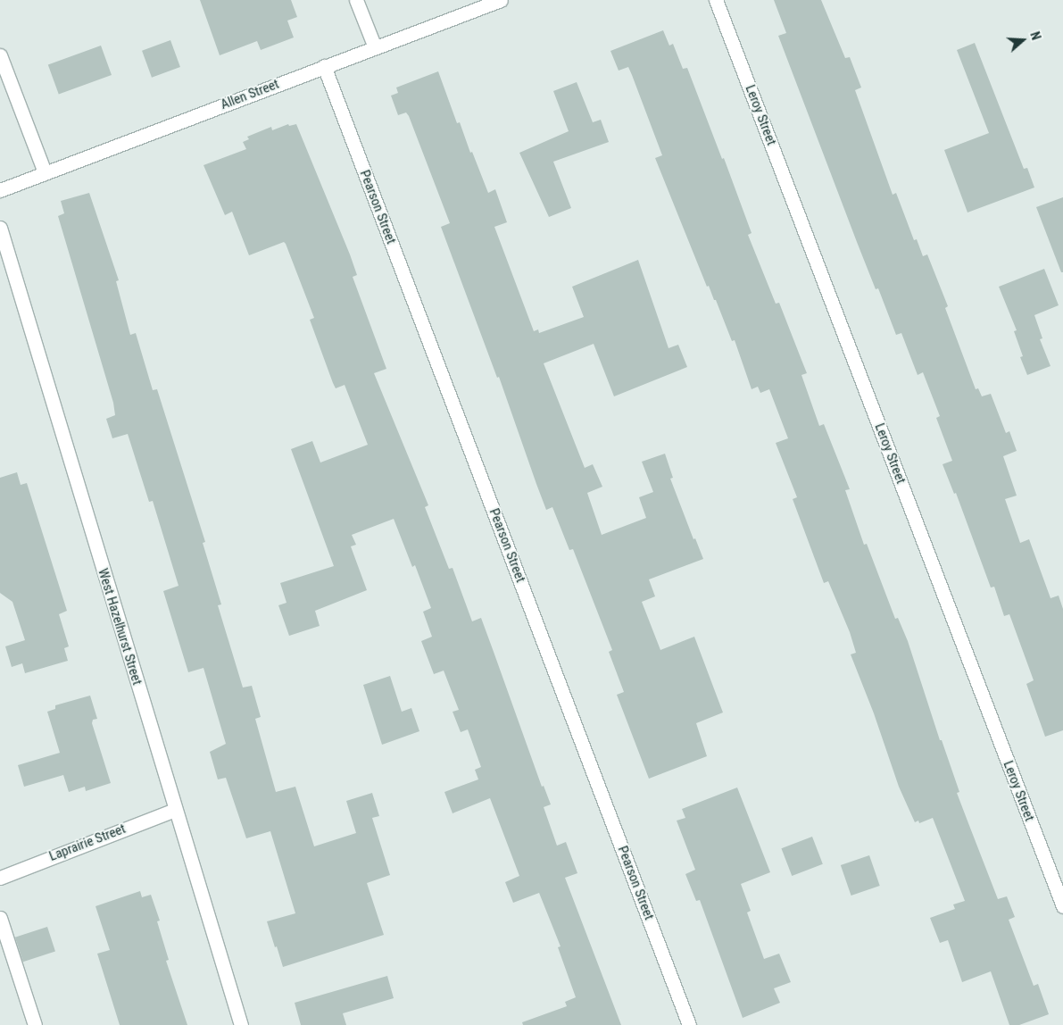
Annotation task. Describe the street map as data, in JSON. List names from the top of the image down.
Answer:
{
  "streets": {
    "street": [
      "Allen Street",
      "Leroy Street",
      "Pearson Street",
      "West Hazelhurst Street",
      "Laprairie Street"
    ]
  },
  "crossings": [
    ["Allen Street", "Pearson Street"],
    ["West Hazelhurst Street", "Laprairie Street"]
  ],
  "north": "right"
}
